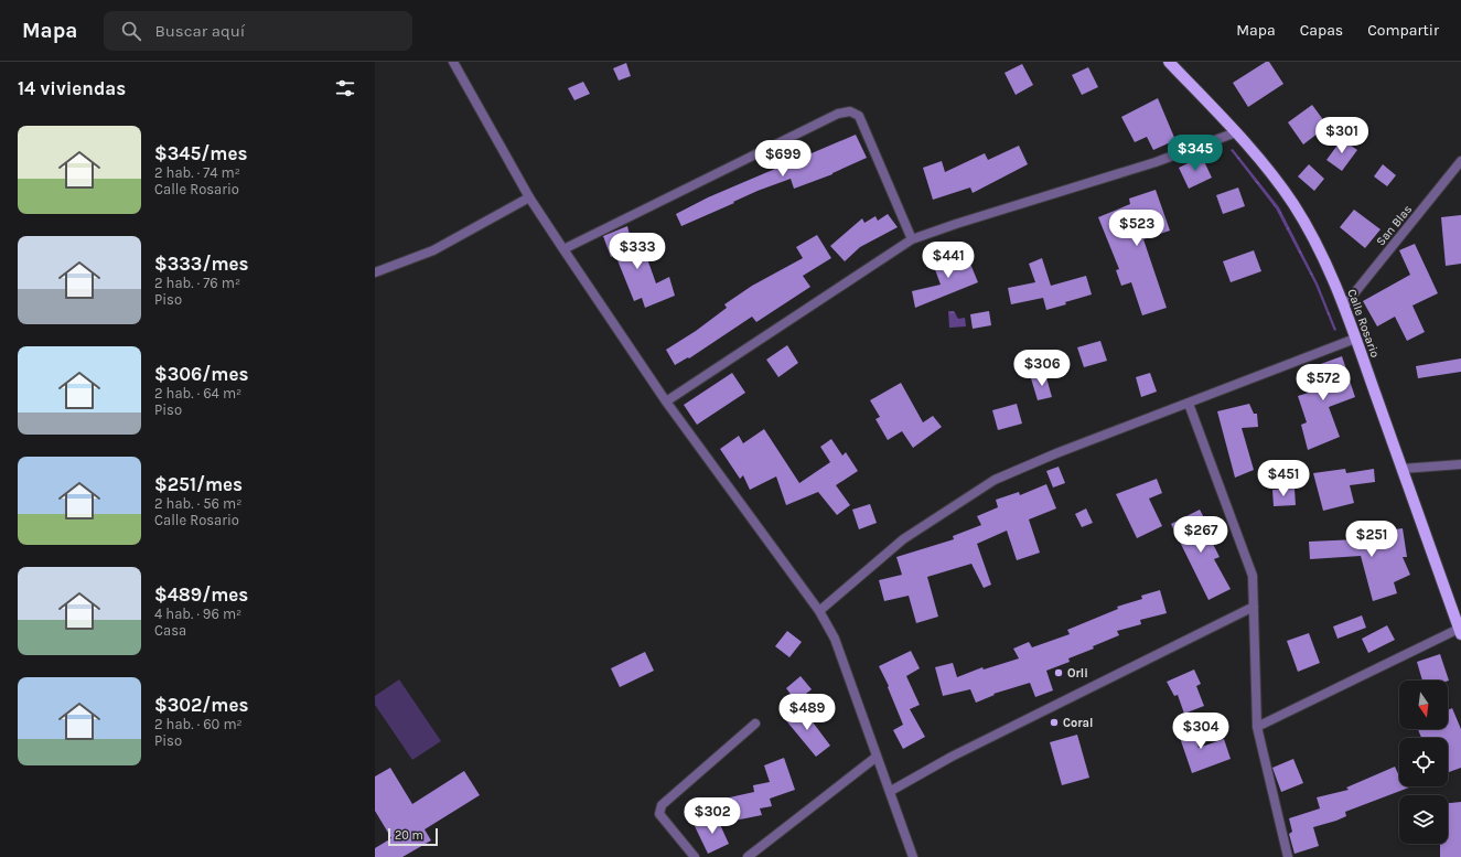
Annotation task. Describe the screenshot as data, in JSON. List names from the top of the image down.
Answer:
{
  "streets": {
    "main road": ["Calle Rosario"],
    "street": ["San Blas"]
  },
  "crossings": [
    ["San Blas", "Calle Rosario"]
  ],
  "places": ["Orli", "Coral"],
  "scale_bar": "20 m",
  "north": "bottom",
  "page": {
    "header": "Mapa",
    "search": "Buscar aquí",
    "nav": ["Mapa", "Capas", "Compartir"],
    "heading": "14 viviendas",
    "list": [
      {
        "name": "$345/mes",
        "note": "2 hab. · 74 m² · Calle Rosario"
      },
      {
        "name": "$333/mes",
        "note": "2 hab. · 76 m² · Piso"
      },
      {
        "name": "$306/mes",
        "note": "2 hab. · 64 m² · Piso"
      },
      {
        "name": "$251/mes",
        "note": "2 hab. · 56 m² · Calle Rosario"
      },
      {
        "name": "$489/mes",
        "note": "4 hab. · 96 m² · Casa"
      },
      {
        "name": "$302/mes",
        "note": "2 hab. · 60 m² · Piso"
      }
    ],
    "price": [
      "$301",
      "$345",
      "$699",
      "$523",
      "$333",
      "$441",
      "$306",
      "$572",
      "$451",
      "$267",
      "$251",
      "$489",
      "$304",
      "$302"
    ],
    "scale": "20 m"
  }
}
